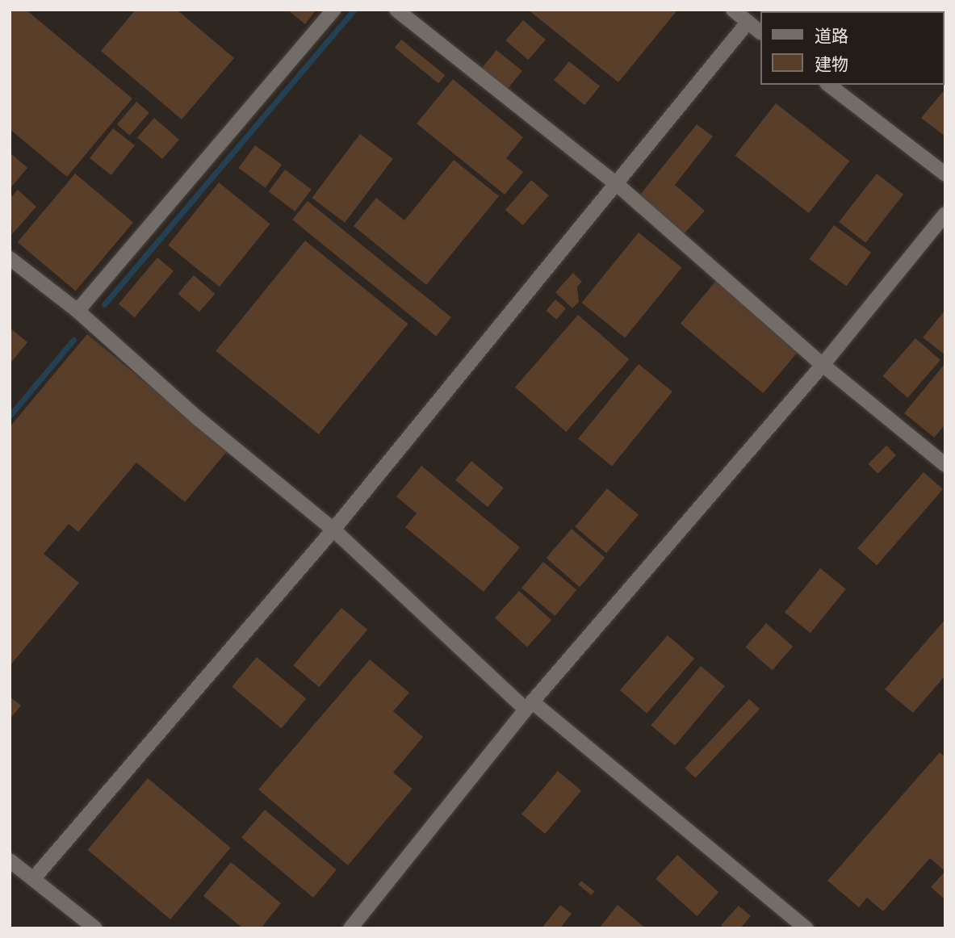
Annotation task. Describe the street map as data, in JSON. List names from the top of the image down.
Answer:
{
  "legend": ["道路", "建物"]
}
